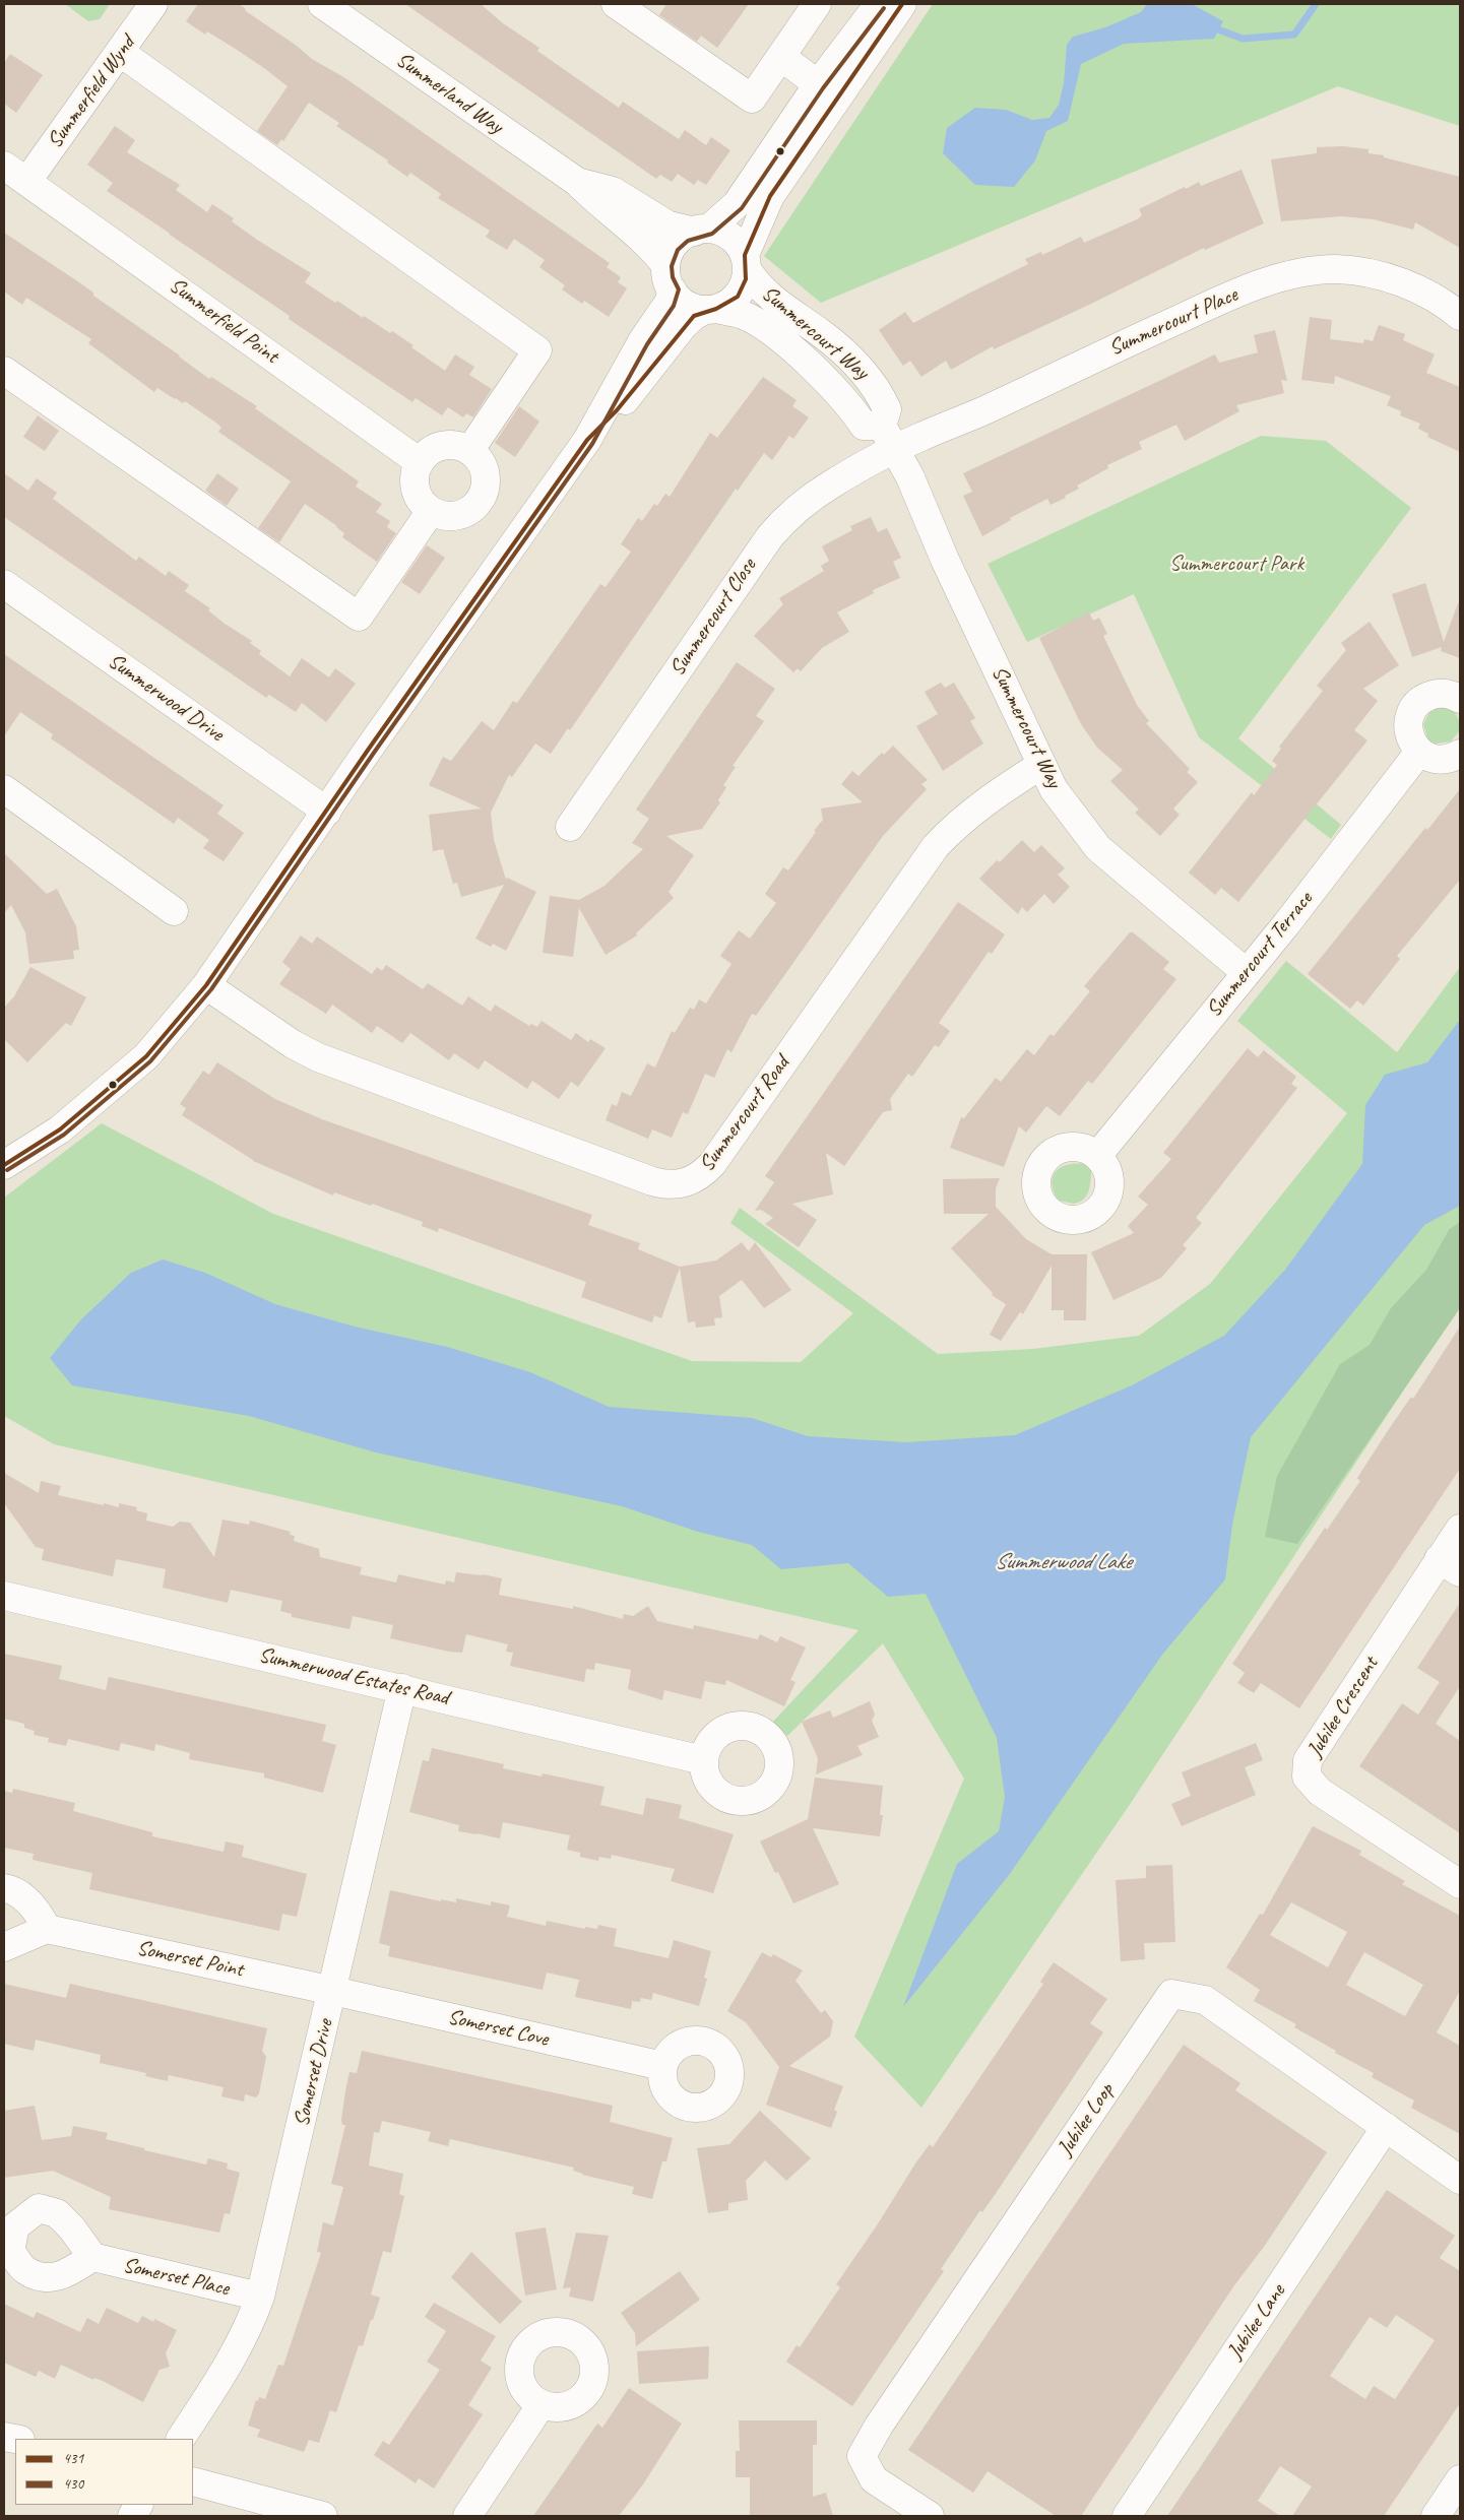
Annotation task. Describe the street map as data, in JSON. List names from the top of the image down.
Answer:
{
  "streets": {
    "street": [
      "Summerfield Wynd",
      "Summerland Way",
      "Summerfield Point",
      "Summercourt Place",
      "Summercourt Way",
      "Summercourt Close",
      "Summerwood Drive",
      "Summercourt Terrace",
      "Summercourt Road",
      "Summerwood Estates Road",
      "Jubilee Crescent",
      "Somerset Point",
      "Somerset Cove",
      "Somerset Drive",
      "Jubilee Loop",
      "Somerset Place",
      "Jubilee Lane"
    ]
  },
  "crossings": [
    ["Summerfield Wynd", "Summerfield Point"],
    ["Summerland Way", "Summercourt Way"],
    ["Summercourt Place", "Summercourt Way"],
    ["Summercourt Place", "Summercourt Close"],
    ["Summercourt Way", "Summercourt Close"],
    ["Summercourt Way", "Summercourt Terrace"],
    ["Summercourt Way", "Summercourt Road"],
    ["Summerwood Estates Road", "Somerset Drive"],
    ["Somerset Point", "Somerset Cove"],
    ["Somerset Point", "Somerset Drive"],
    ["Somerset Cove", "Somerset Drive"],
    ["Somerset Drive", "Somerset Place"],
    ["Jubilee Loop", "Jubilee Lane"]
  ],
  "water": ["Summerwood Lake"],
  "parks": ["Summercourt Park"],
  "lines": ["transit line 431", "transit line 430"],
  "legend": ["431", "430"]
}
